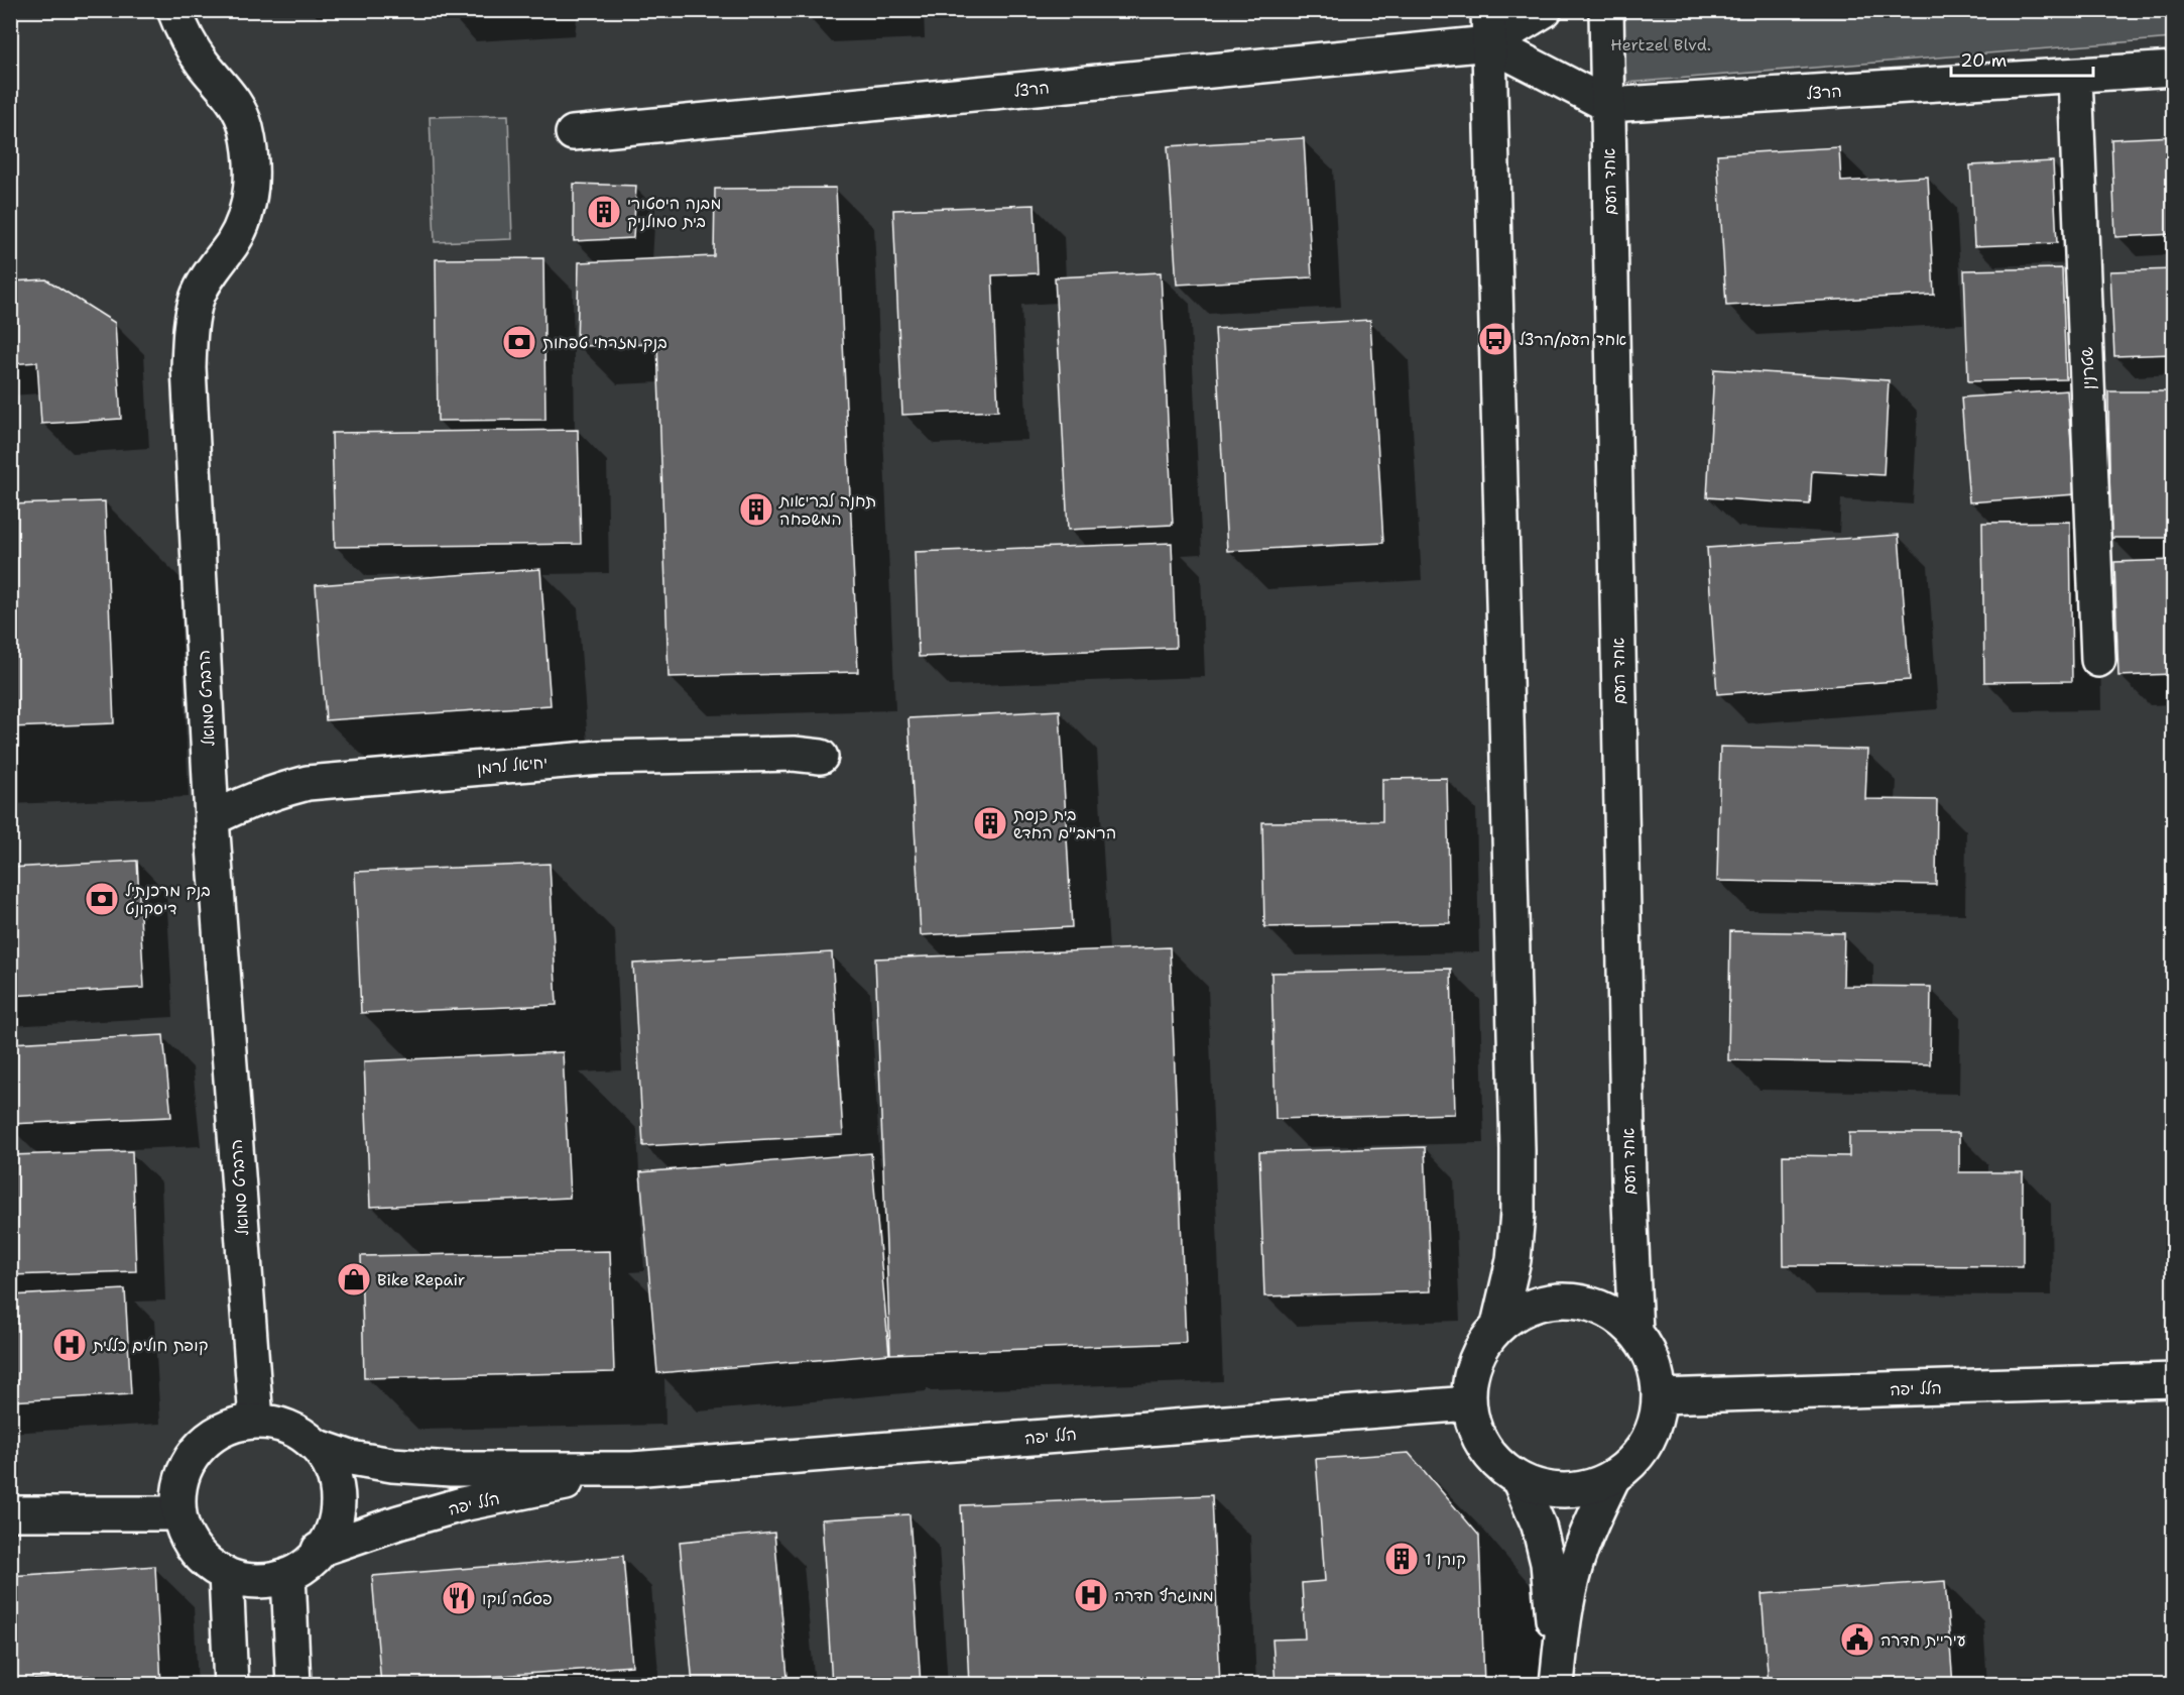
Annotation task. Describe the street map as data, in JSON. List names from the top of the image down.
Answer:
{
  "streets": {
    "street": [
      "הרצל",
      "אחד העם",
      "שטרנין",
      "הרברט סמואל",
      "יחיאל לרמן",
      "הלל יפה"
    ]
  },
  "crossings": [
    ["הרצל", "אחד העם"],
    ["הרצל", "שטרנין"],
    ["אחד העם", "הלל יפה"],
    ["הרברט סמואל", "יחיאל לרמן"],
    ["הרברט סמואל", "הלל יפה"]
  ],
  "parks": ["Hertzel Blvd."],
  "places": {
    "building": [
      "מבנה היסטורי בית סמולניק",
      "תחנה לבריאות המשפחה",
      "בית כנסת הרמב\"ם החדש",
      "קורן 1"
    ],
    "bus stop": ["אחד העם/הרצל"],
    "bank": ["בנק מזרחי טפחות", "בנק מרכנתיל דיסקונט"],
    "shop": ["Bike Repair"],
    "hospital": ["קופת חולים כללית", "ממוגרף חדרה"],
    "restaurant": ["פסטה לוקו"],
    "public building": ["עיריית חדרה"]
  },
  "scale_bar": "20 m"
}
